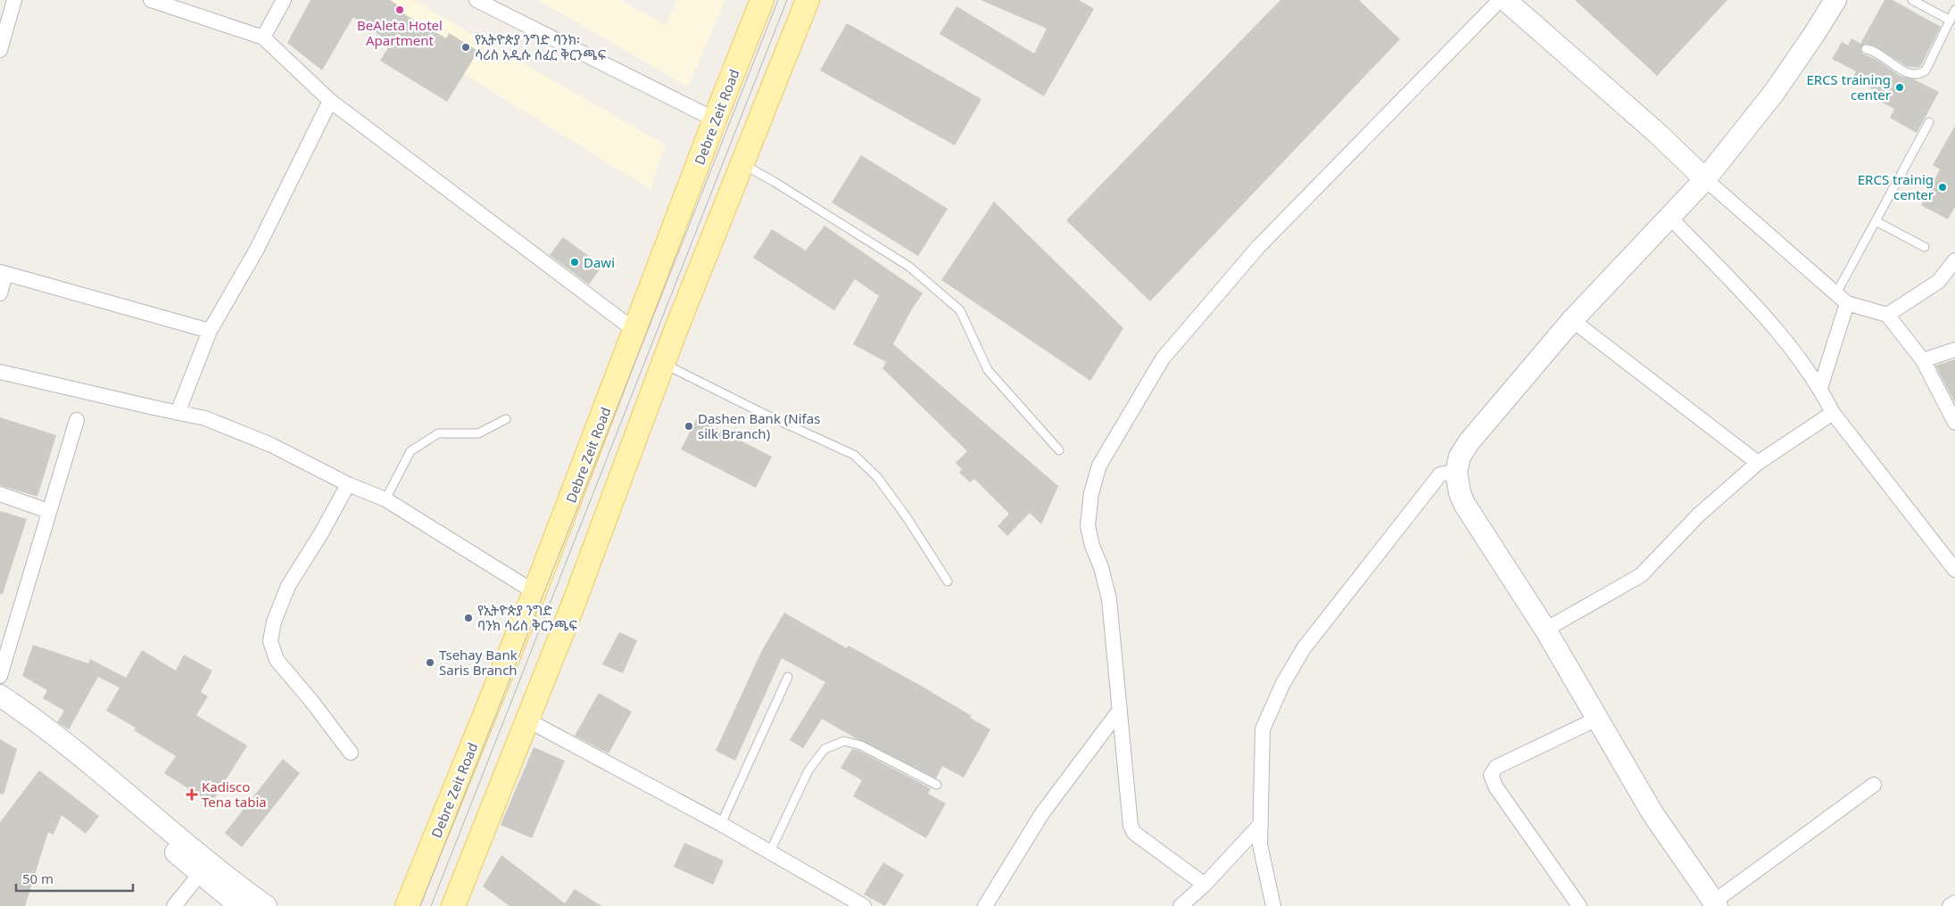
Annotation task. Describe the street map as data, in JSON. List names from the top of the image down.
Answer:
{
  "streets": {
    "main road": ["Debre Zeit Road"]
  },
  "places": {
    "other": [
      "BeAleta Hotel Apartment",
      "የኢትዮጵያ ንግድ ባንክ፡ ሳሪስ አዲሱ ሰፈር ቅርንጫፍ",
      "ERCS training center",
      "ERCS trainig center",
      "Dawi",
      "Dashen Bank (Nifas silk Branch)",
      "የኢትዮጵያ ንግድ ባንክ ሳሪስ ቅርንጫፍ",
      "Tsehay Bank Saris Branch"
    ],
    "health": ["Kadisco Tena tabia"]
  },
  "scale_bar": "50 m"
}
